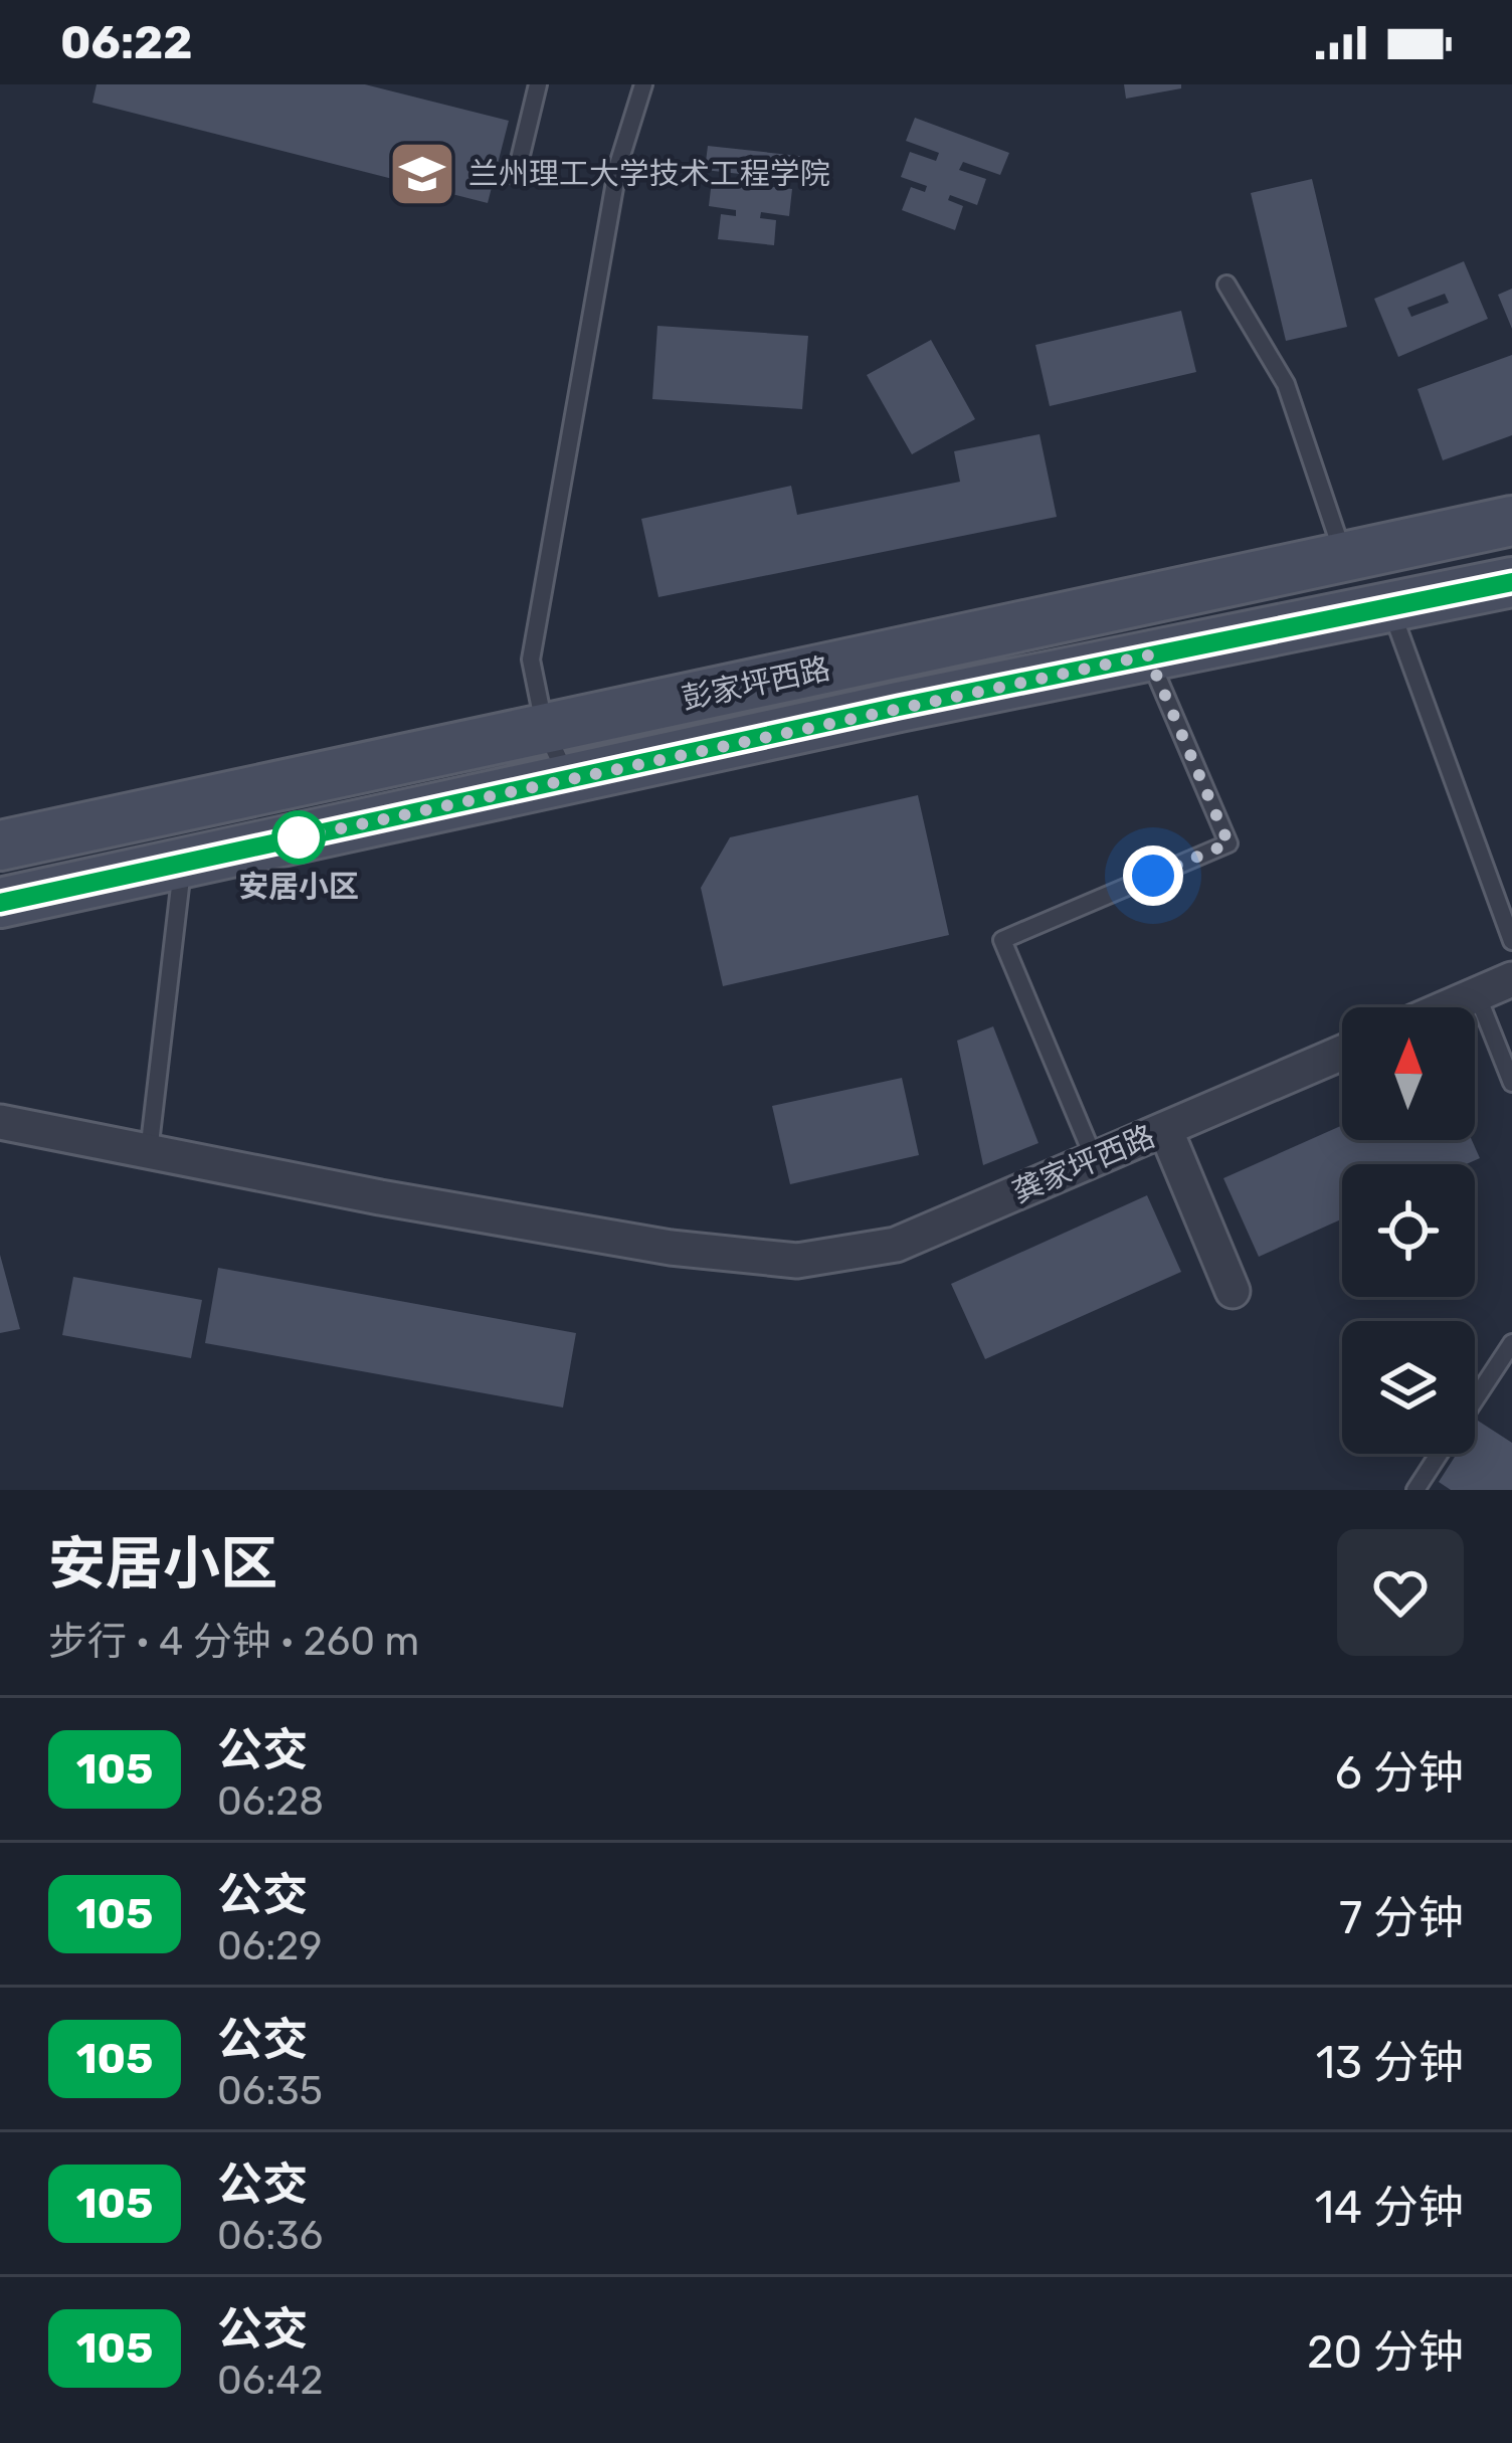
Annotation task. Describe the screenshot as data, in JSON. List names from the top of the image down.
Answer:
{
  "streets": {
    "main road": ["彭家坪西路"],
    "street": ["龚家坪西路"]
  },
  "places": {
    "school or university": ["兰州理工大学技术工程学院"],
    "other": ["安居小区"]
  },
  "lines": ["bus line 105"],
  "north": "top",
  "page": {
    "status": "06:22",
    "heading": ["安居小区", "步行 · 4 分钟 · 260 m"],
    "list": [
      {
        "mark": "105",
        "name": "公交",
        "note": "06:28",
        "value": "6 分钟"
      },
      {
        "mark": "105",
        "name": "公交",
        "note": "06:29",
        "value": "7 分钟"
      },
      {
        "mark": "105",
        "name": "公交",
        "note": "06:35",
        "value": "13 分钟"
      },
      {
        "mark": "105",
        "name": "公交",
        "note": "06:36",
        "value": "14 分钟"
      },
      {
        "mark": "105",
        "name": "公交",
        "note": "06:42",
        "value": "20 分钟"
      }
    ]
  }
}
